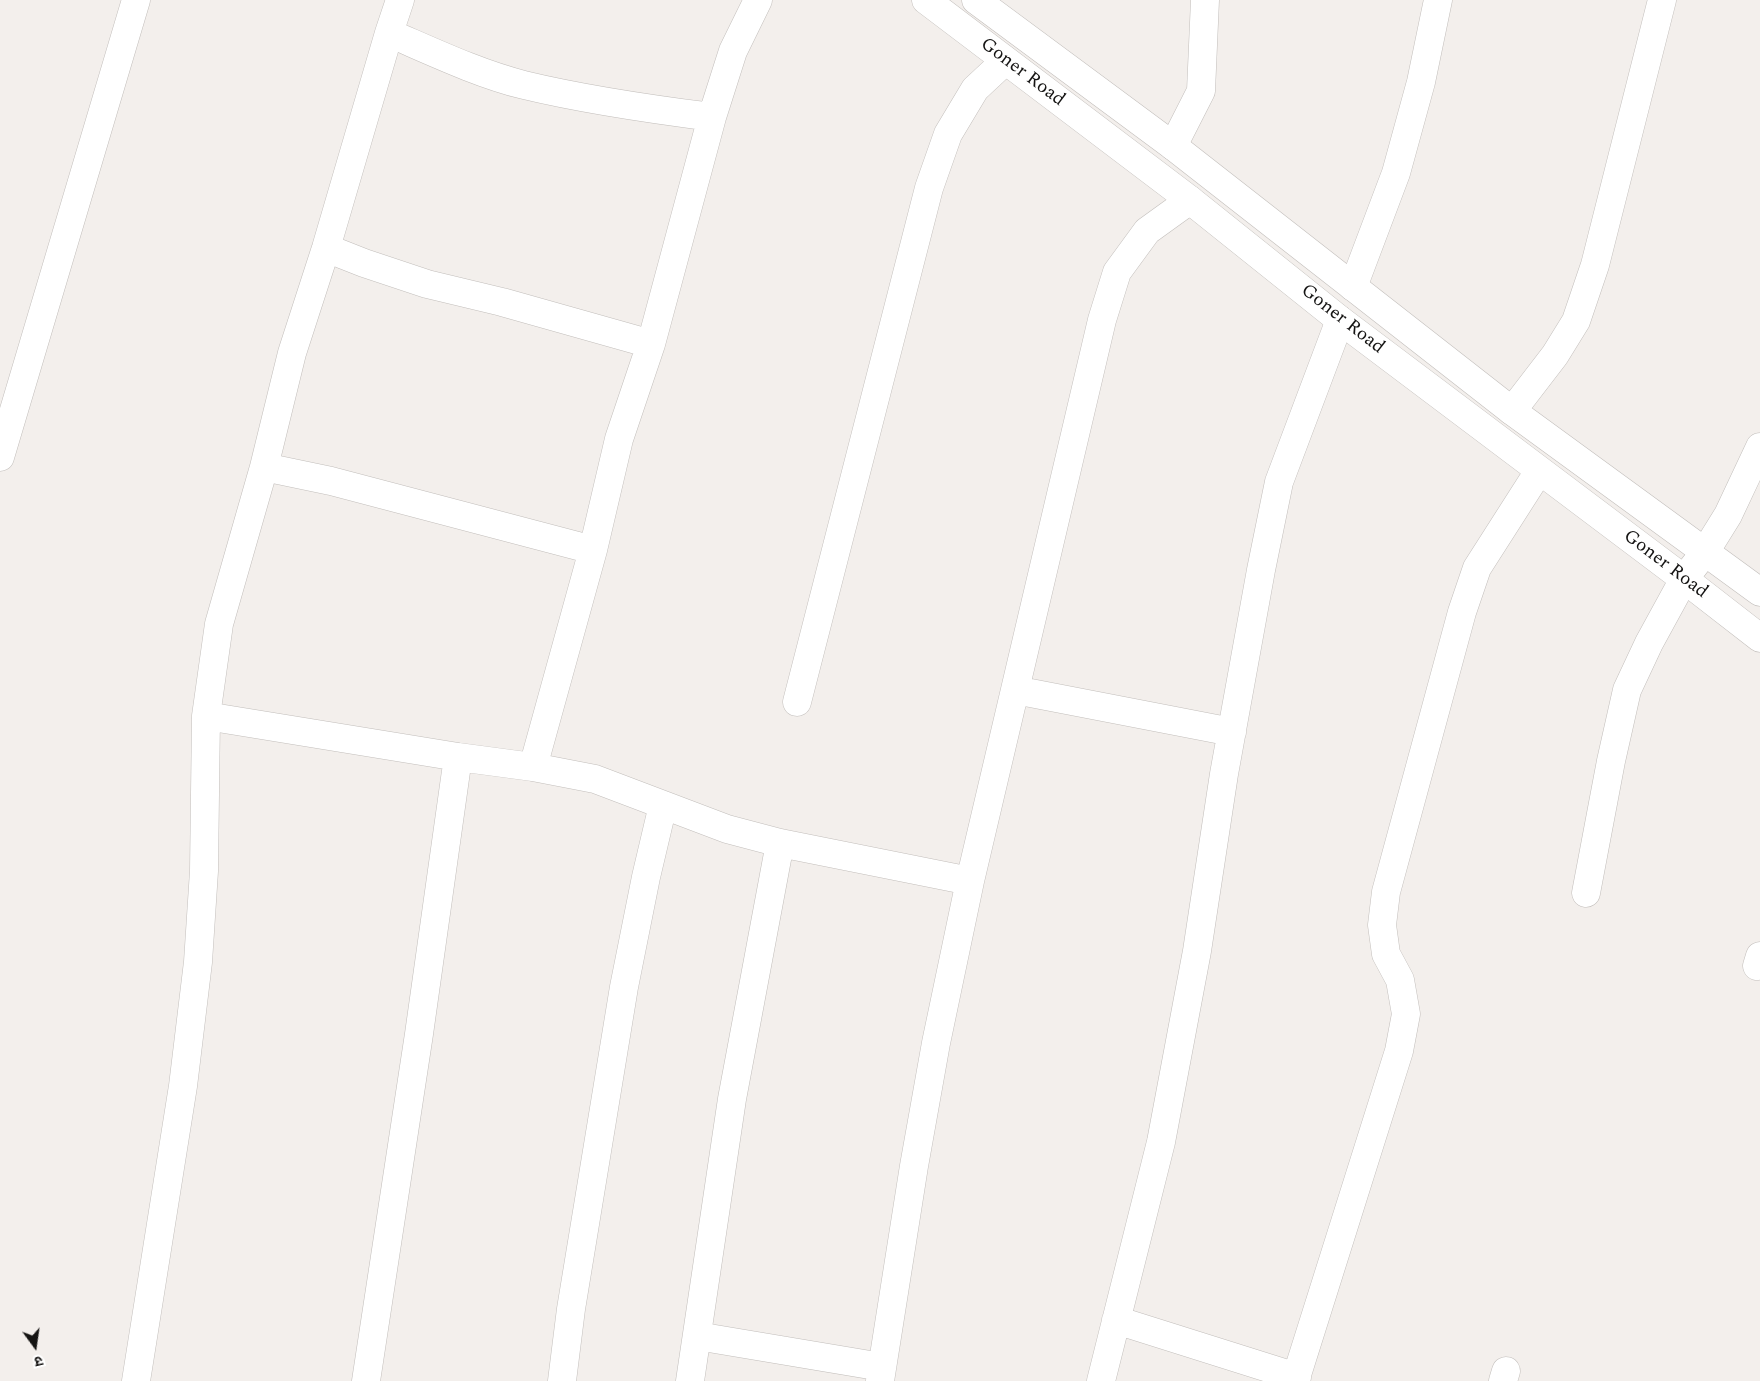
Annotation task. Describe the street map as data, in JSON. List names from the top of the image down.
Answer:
{
  "streets": {
    "street": ["Goner Road"]
  },
  "north": "bottom"
}
